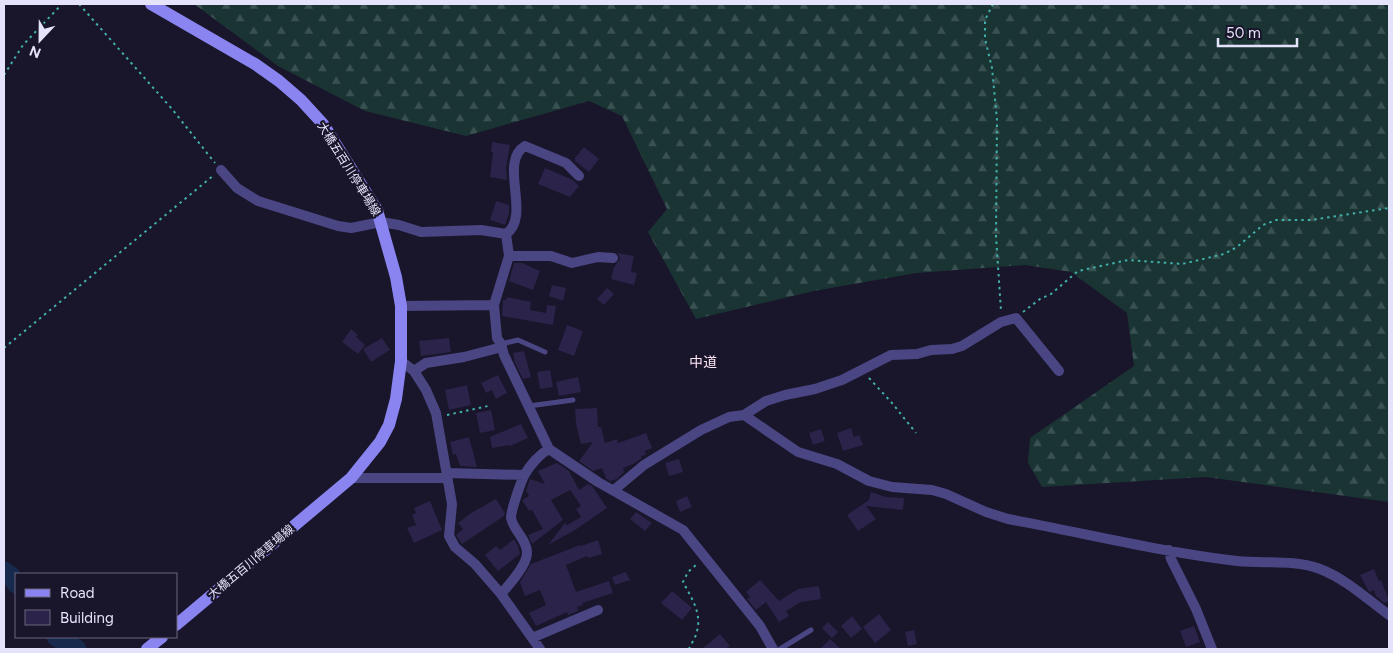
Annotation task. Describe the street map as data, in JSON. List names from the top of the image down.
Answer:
{
  "streets": {
    "main road": ["大橋五百川停車場線"]
  },
  "districts": ["中道"],
  "legend": ["Road", "Building"],
  "scale_bar": "50 m",
  "north": "bottom"
}
